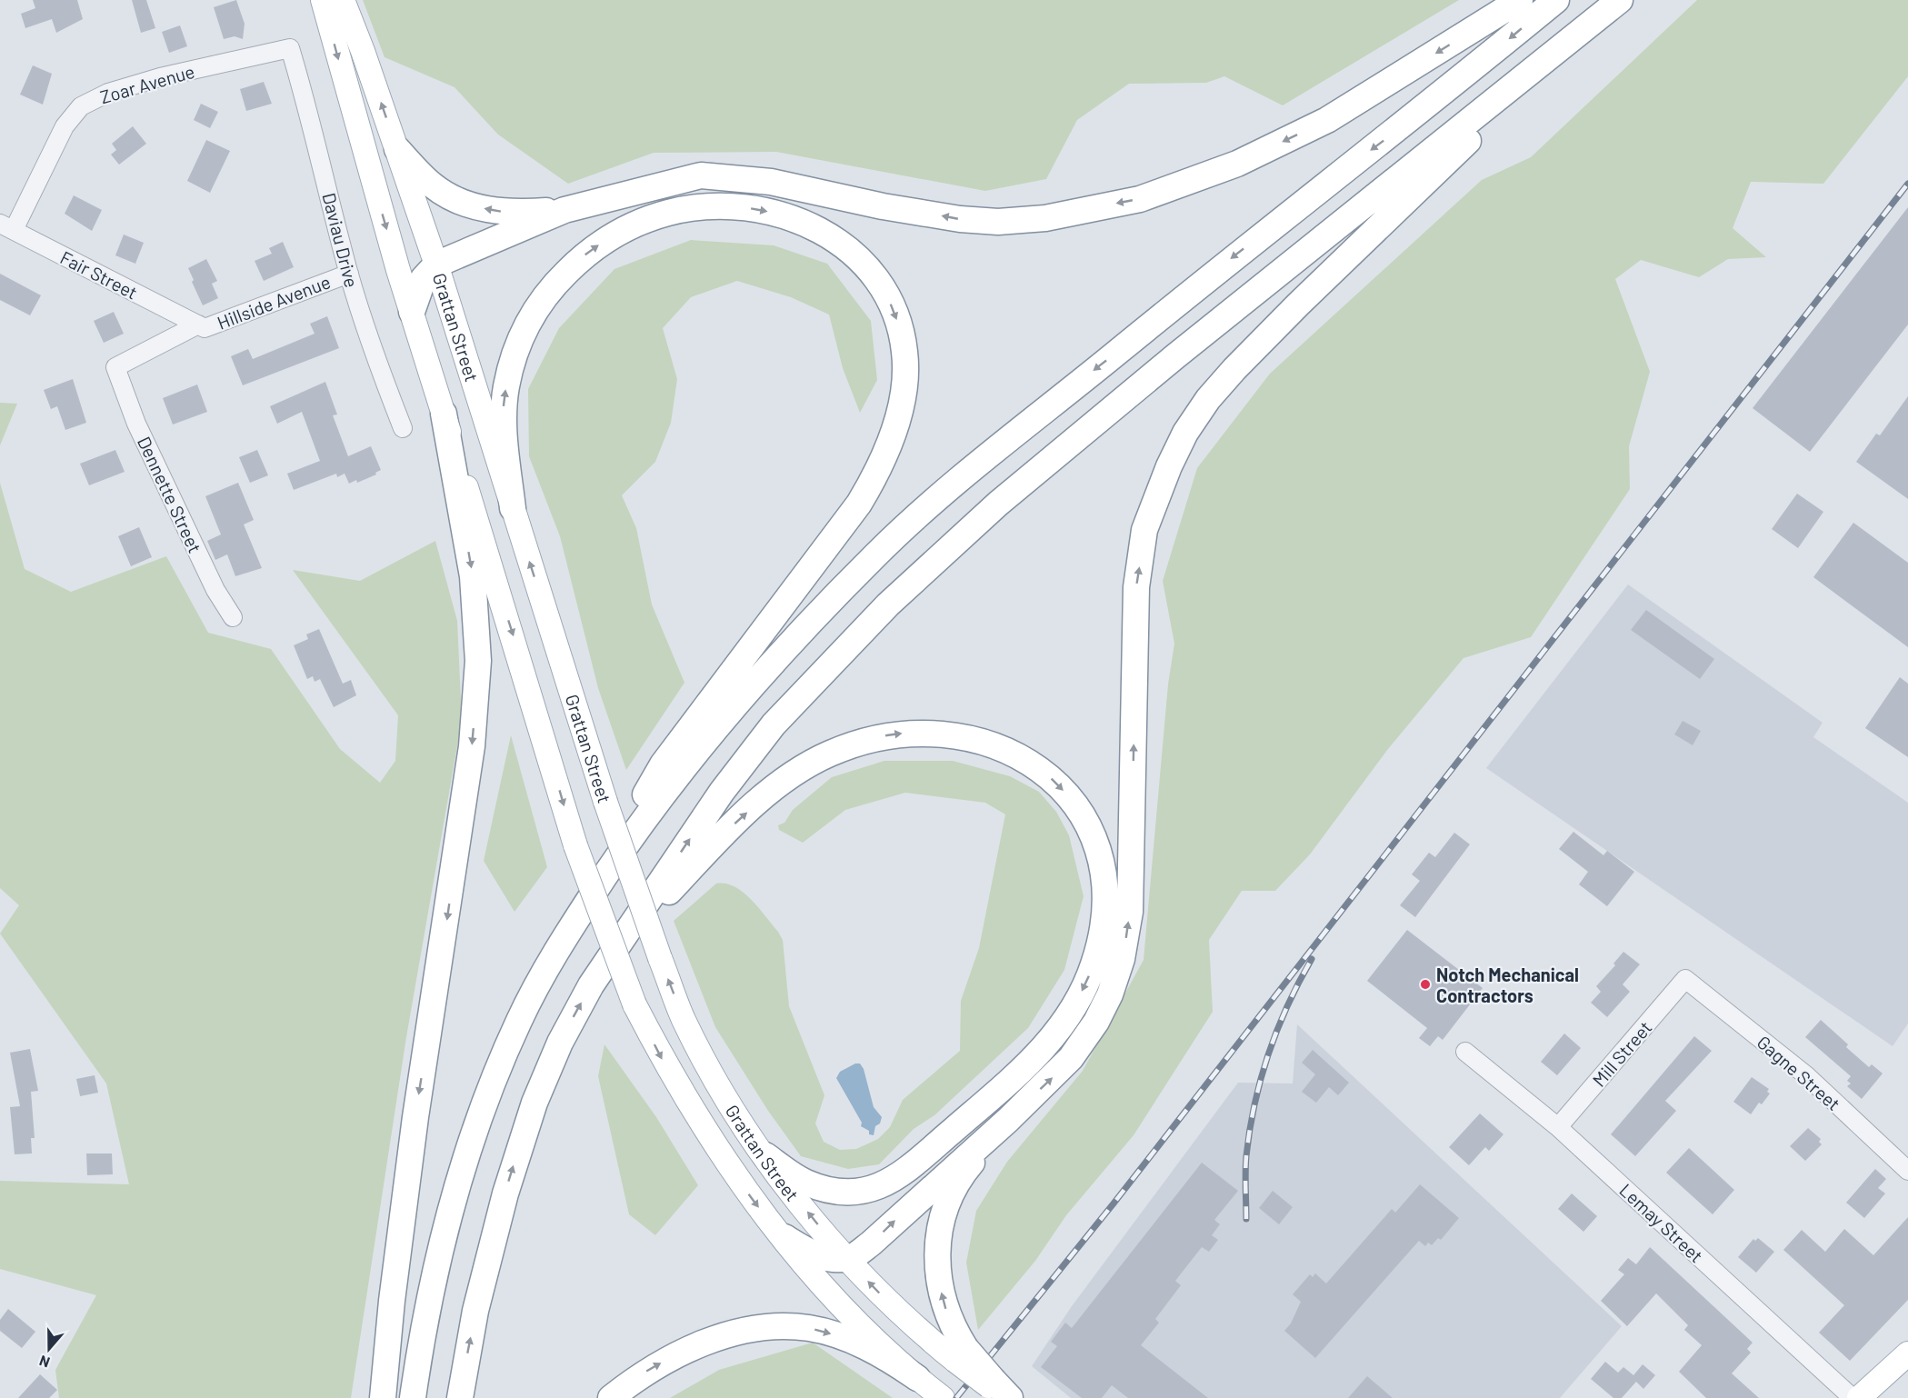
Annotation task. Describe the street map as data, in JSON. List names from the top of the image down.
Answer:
{
  "streets": {
    "main road": ["Grattan Street"],
    "street": [
      "Zoar Avenue",
      "Daviau Drive",
      "Fair Street",
      "Hillside Avenue",
      "Dennette Street",
      "Mill Street",
      "Gagne Street",
      "Lemay Street"
    ]
  },
  "crossings": [
    ["Zoar Avenue", "Daviau Drive"],
    ["Zoar Avenue", "Fair Street"],
    ["Daviau Drive", "Hillside Avenue"],
    ["Fair Street", "Hillside Avenue"],
    ["Fair Street", "Dennette Street"],
    ["Hillside Avenue", "Dennette Street"],
    ["Mill Street", "Gagne Street"],
    ["Mill Street", "Lemay Street"]
  ],
  "places": ["Notch Mechanical Contractors"],
  "north": "bottom"
}
